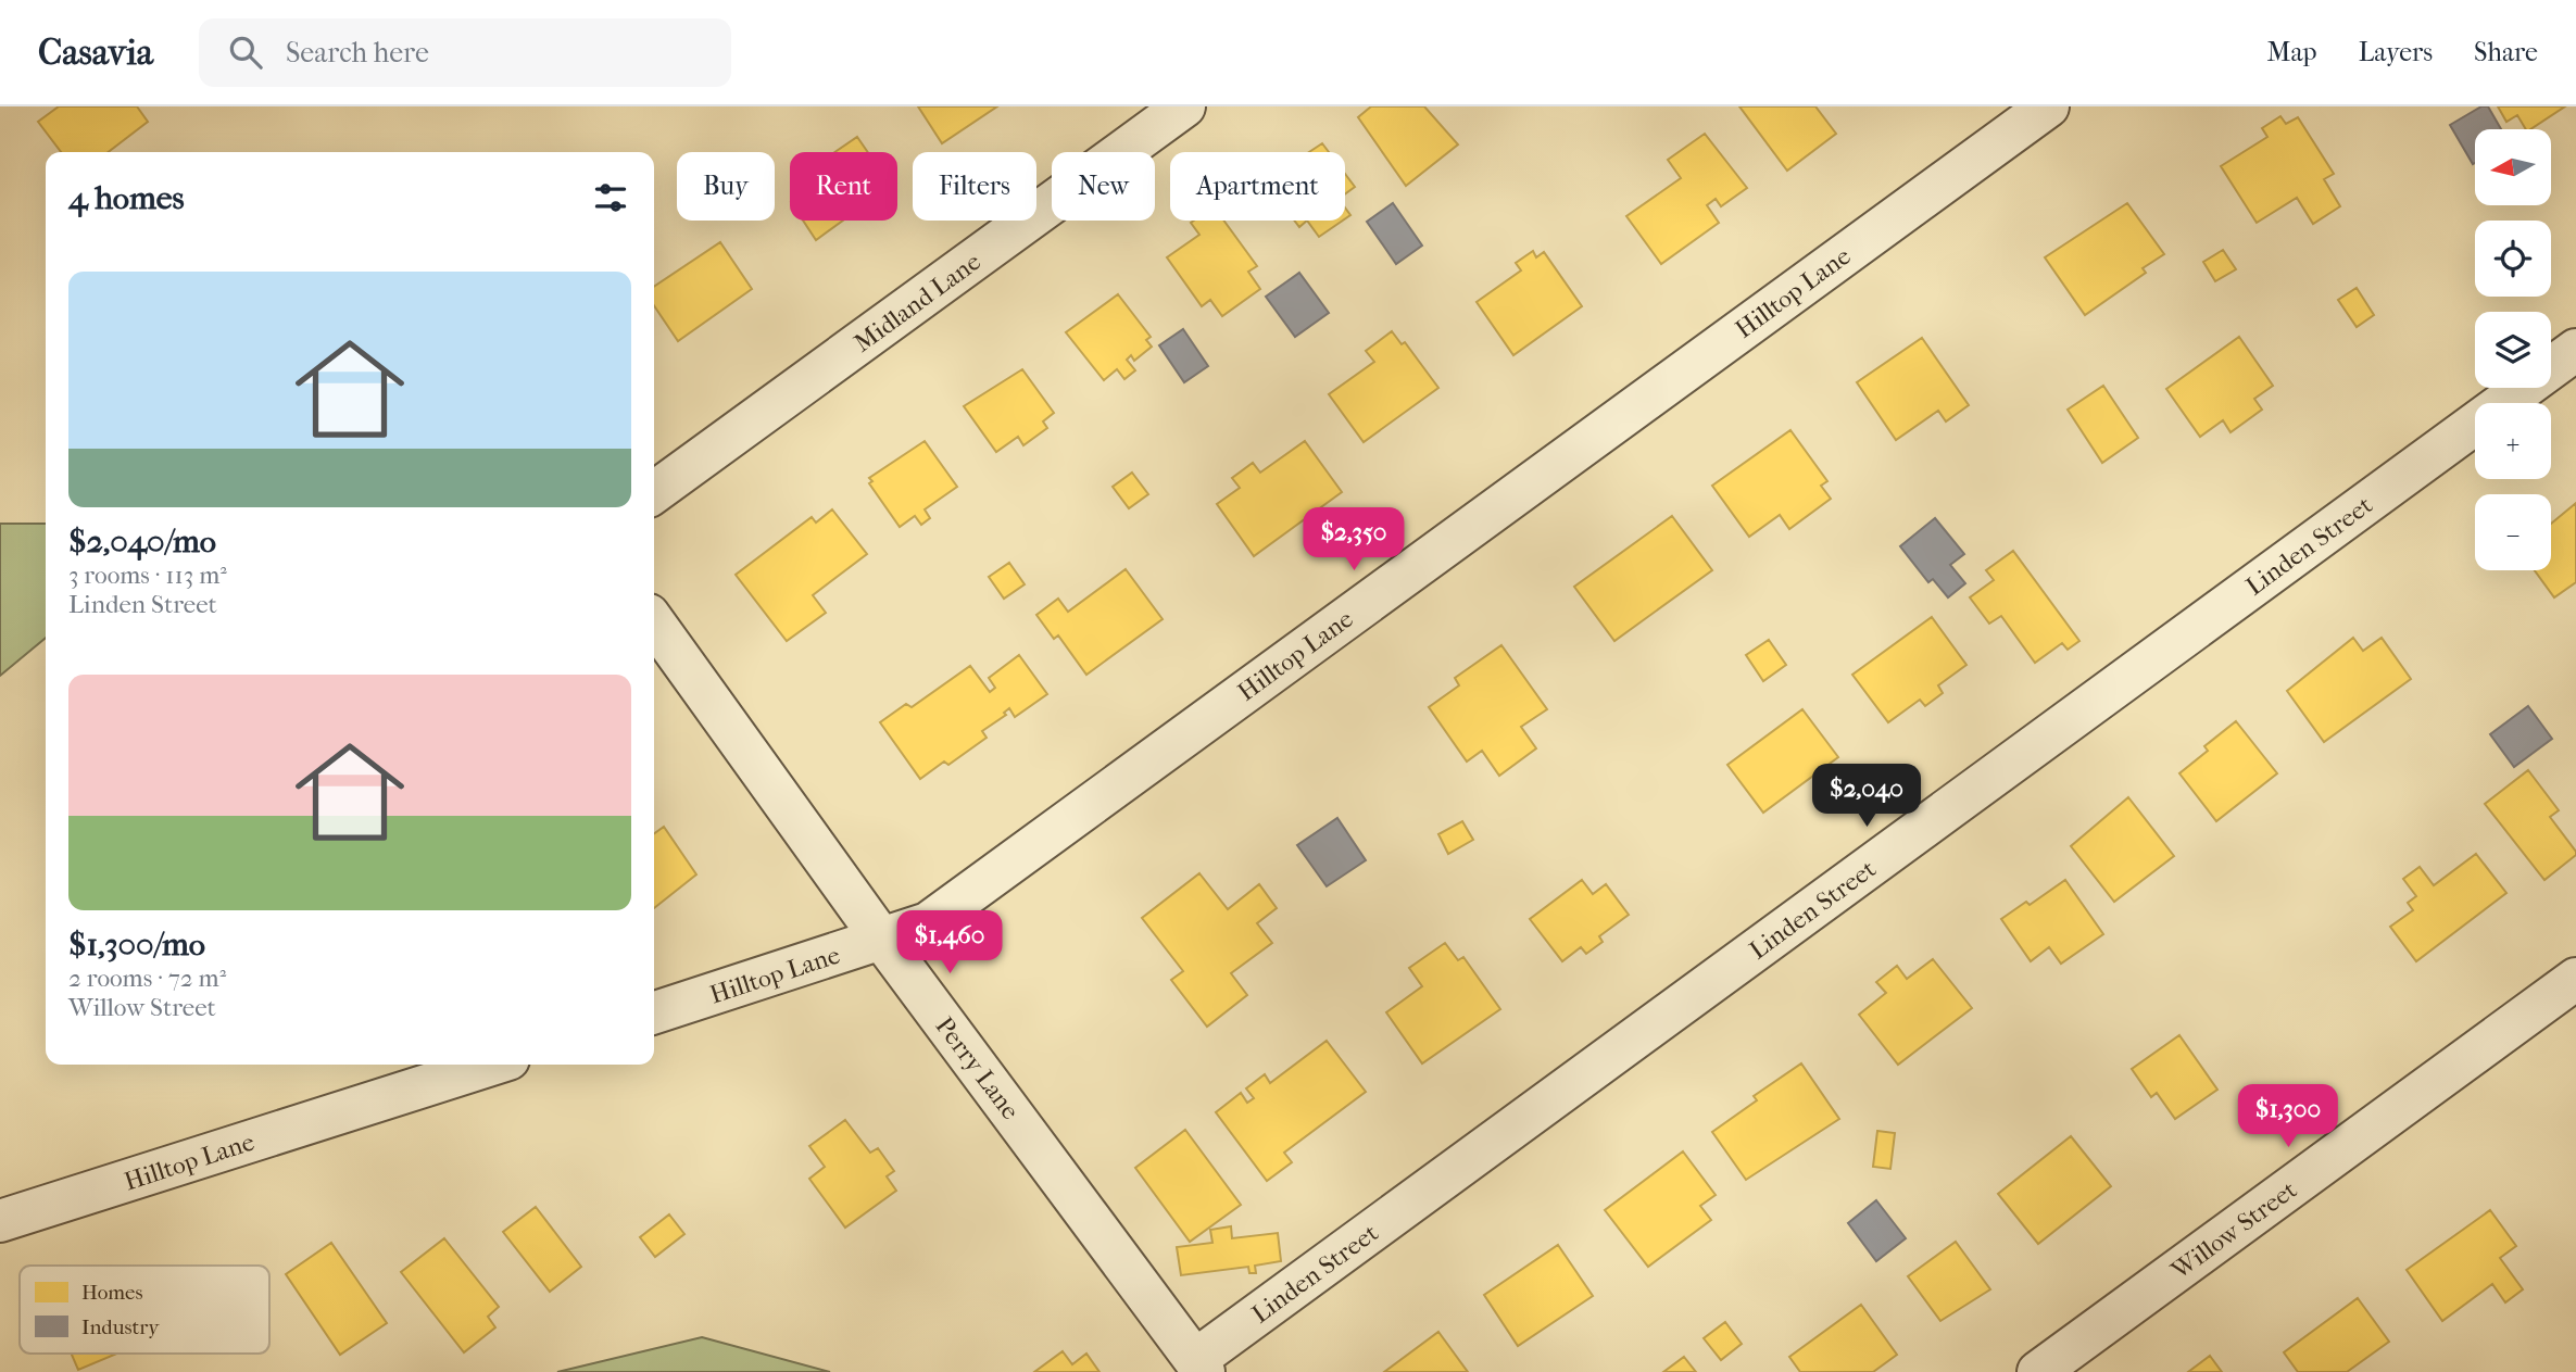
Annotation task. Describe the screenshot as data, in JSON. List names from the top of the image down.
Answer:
{
  "streets": {
    "street": [
      "Hilltop Lane",
      "Midland Lane",
      "Linden Street",
      "Perry Lane",
      "Willow Street"
    ]
  },
  "crossings": [
    ["Hilltop Lane", "Perry Lane"],
    ["Linden Street", "Perry Lane"]
  ],
  "legend": ["Homes", "Industry"],
  "north": "left",
  "page": {
    "header": "Casavia",
    "search": "Search here",
    "nav": ["Map", "Layers", "Share"],
    "map_buttons": ["+", "−"],
    "chip": [
      "Buy",
      "Rent",
      "Filters",
      "New",
      "Apartment"
    ],
    "heading": "4 homes",
    "list": [
      {
        "name": "$2,040/mo",
        "note": "3 rooms · 113 m² · Linden Street"
      },
      {
        "name": "$1,300/mo",
        "note": "2 rooms · 72 m² · Willow Street"
      }
    ],
    "price": [
      "$2,350",
      "$2,040",
      "$1,460",
      "$1,300"
    ]
  }
}
